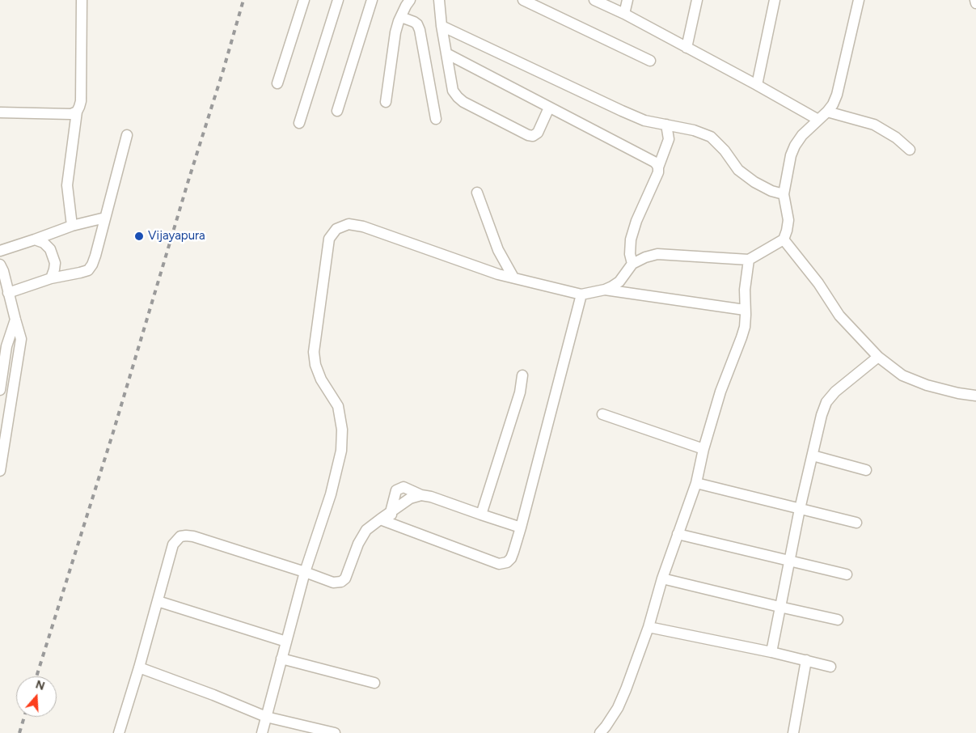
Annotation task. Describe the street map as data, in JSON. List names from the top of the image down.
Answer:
{
  "places": ["Vijayapura"],
  "north": "top"
}
